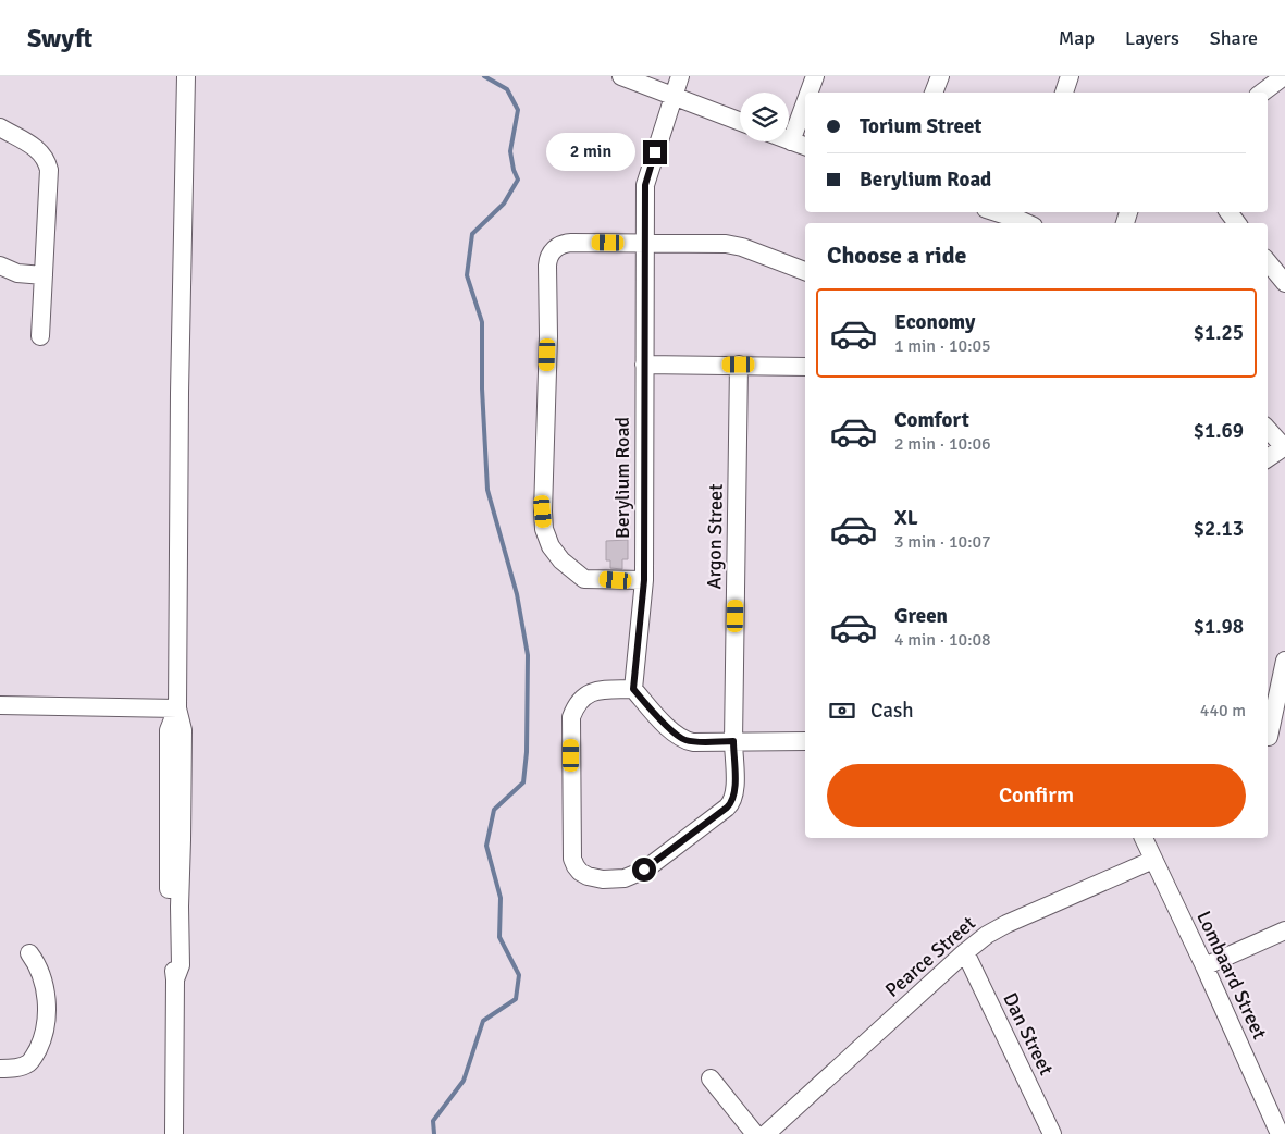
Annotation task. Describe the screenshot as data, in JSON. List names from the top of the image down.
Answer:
{
  "streets": {
    "street": [
      "Berylium Road",
      "Argon Street",
      "Pearce Street",
      "Lombaard Street",
      "Dan Street"
    ]
  },
  "crossings": [
    ["Berylium Road", "Argon Street"],
    ["Pearce Street", "Lombaard Street"],
    ["Pearce Street", "Dan Street"]
  ],
  "page": {
    "header": "Swyft",
    "nav": ["Map", "Layers", "Share"],
    "banner": ["Torium Street", "Berylium Road"],
    "bubble": "2 min",
    "heading": "Choose a ride",
    "list": [
      {
        "name": "Economy",
        "note": "1 min · 10:05",
        "value": "$1.25"
      },
      {
        "name": "Comfort",
        "note": "2 min · 10:06",
        "value": "$1.69"
      },
      {
        "name": "XL",
        "note": "3 min · 10:07",
        "value": "$2.13"
      },
      {
        "name": "Green",
        "note": "4 min · 10:08",
        "value": "$1.98"
      }
    ],
    "pay": ["Cash", "440 m"],
    "buttons": "Confirm"
  }
}
